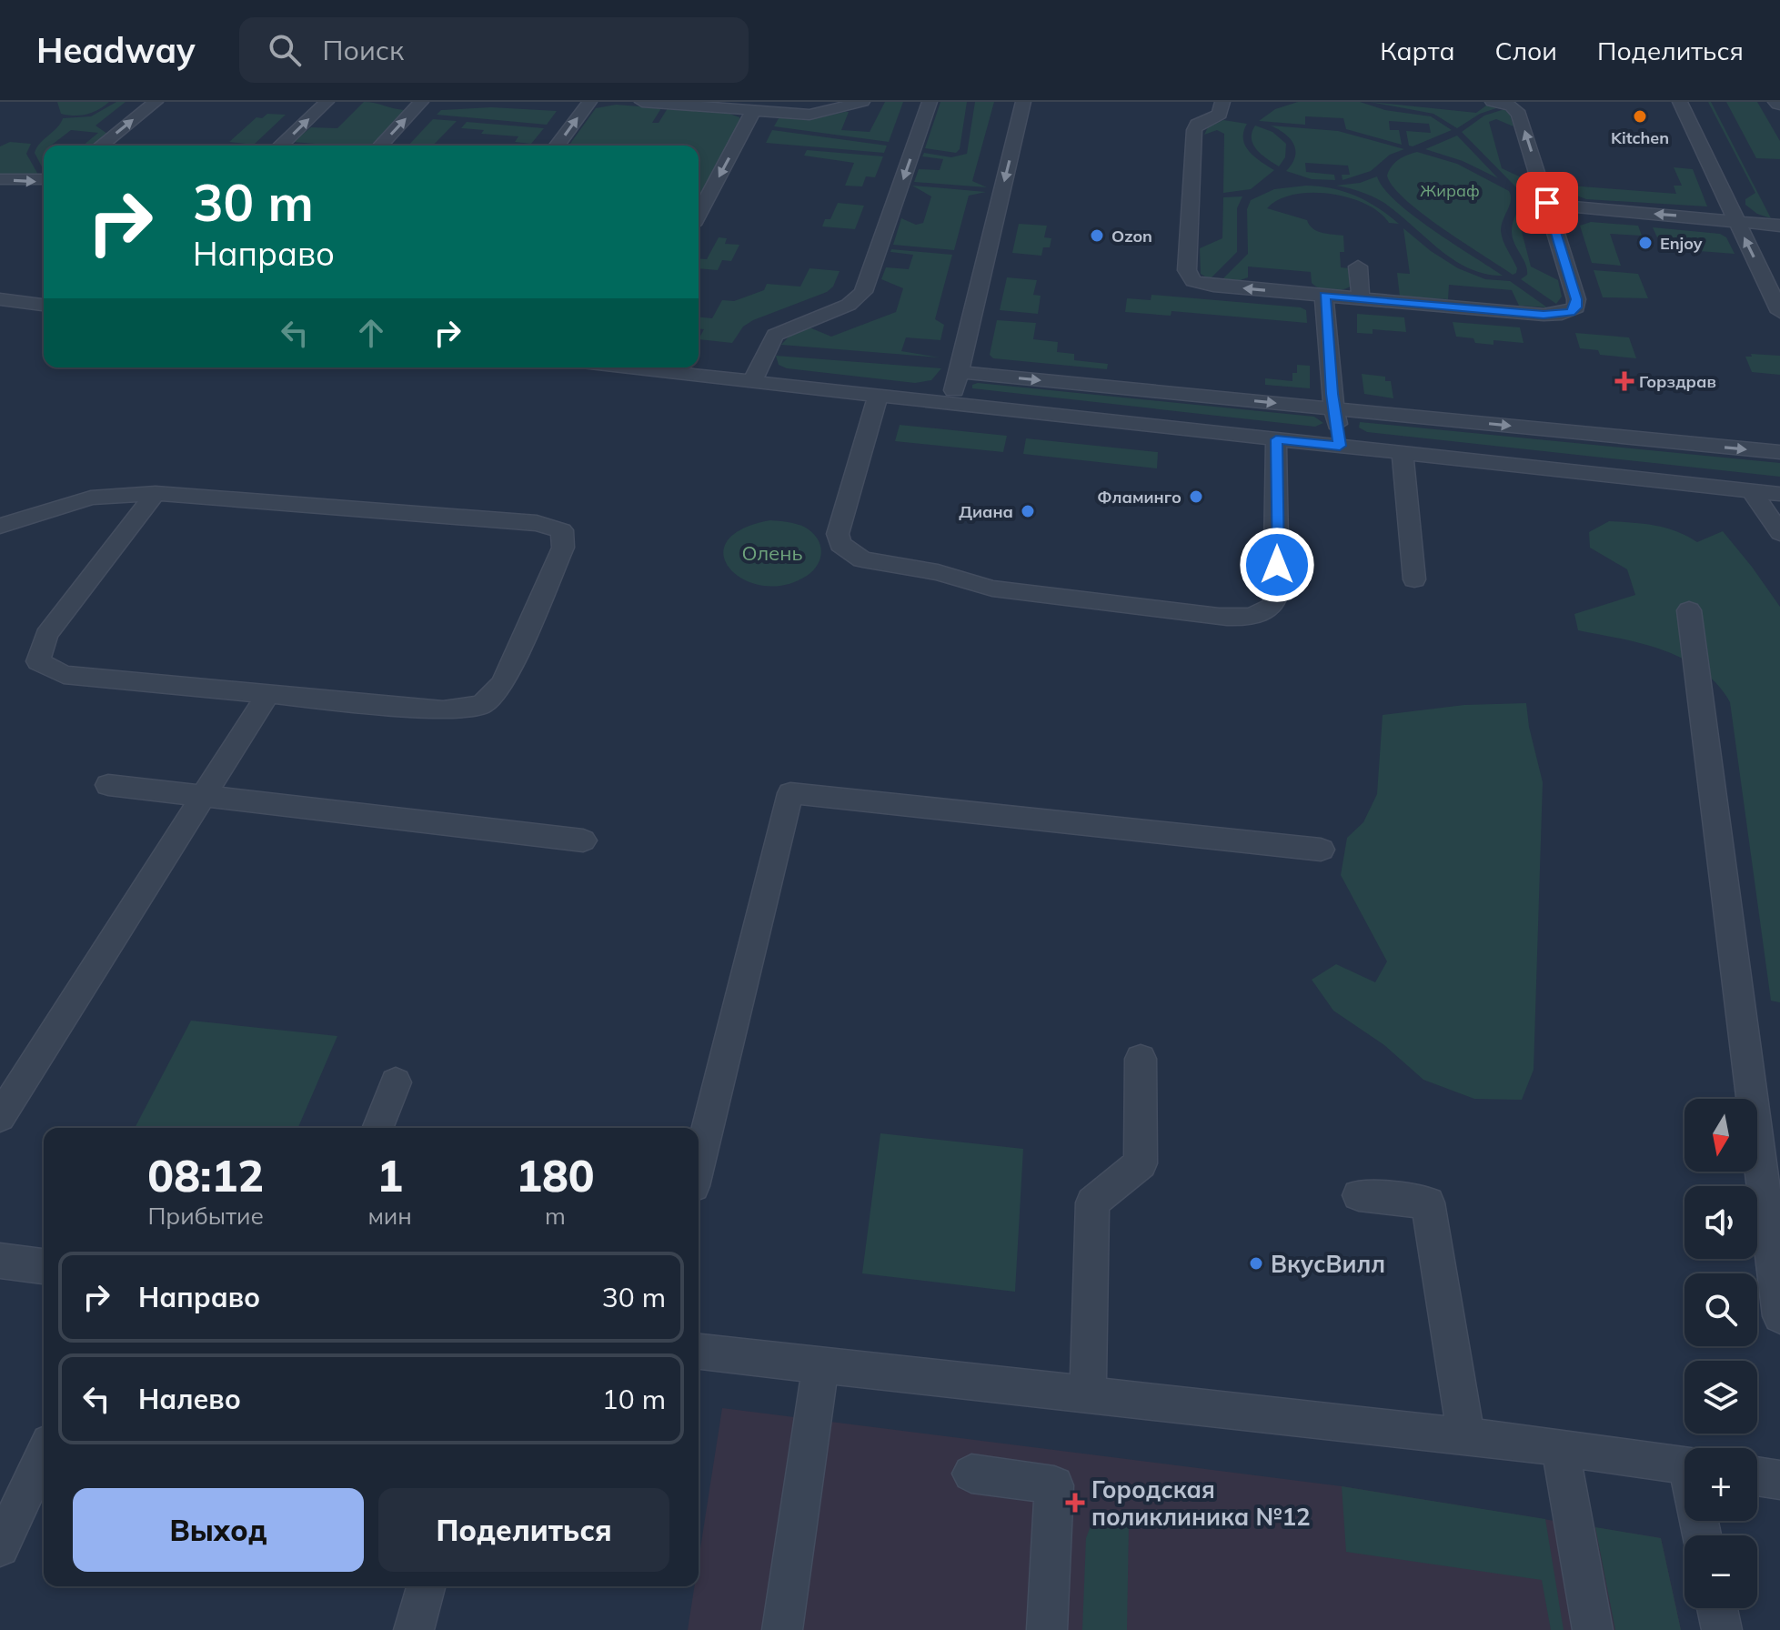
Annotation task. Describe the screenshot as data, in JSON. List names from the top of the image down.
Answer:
{
  "parks": ["Жираф", "Олень"],
  "places": {
    "other": [
      "Kitchen",
      "Ozon",
      "Enjoy",
      "Фламинго",
      "Диана",
      "ВкусВилл"
    ],
    "health": ["Горздрав", "Городская поликлиника №12"]
  },
  "north": "bottom",
  "page": {
    "header": "Headway",
    "search": "Поиск",
    "nav": ["Карта", "Слои", "Поделиться"],
    "turn": ["30 m", "Направо"],
    "map_buttons": ["+", "−"],
    "eta": [
      "08:12",
      "Прибытие",
      "1",
      "мин",
      "180",
      "m"
    ],
    "list": [
      {
        "name": "Направо",
        "value": "30 m"
      },
      {
        "name": "Налево",
        "value": "10 m"
      }
    ],
    "buttons": ["Выход", "Поделиться"]
  }
}
